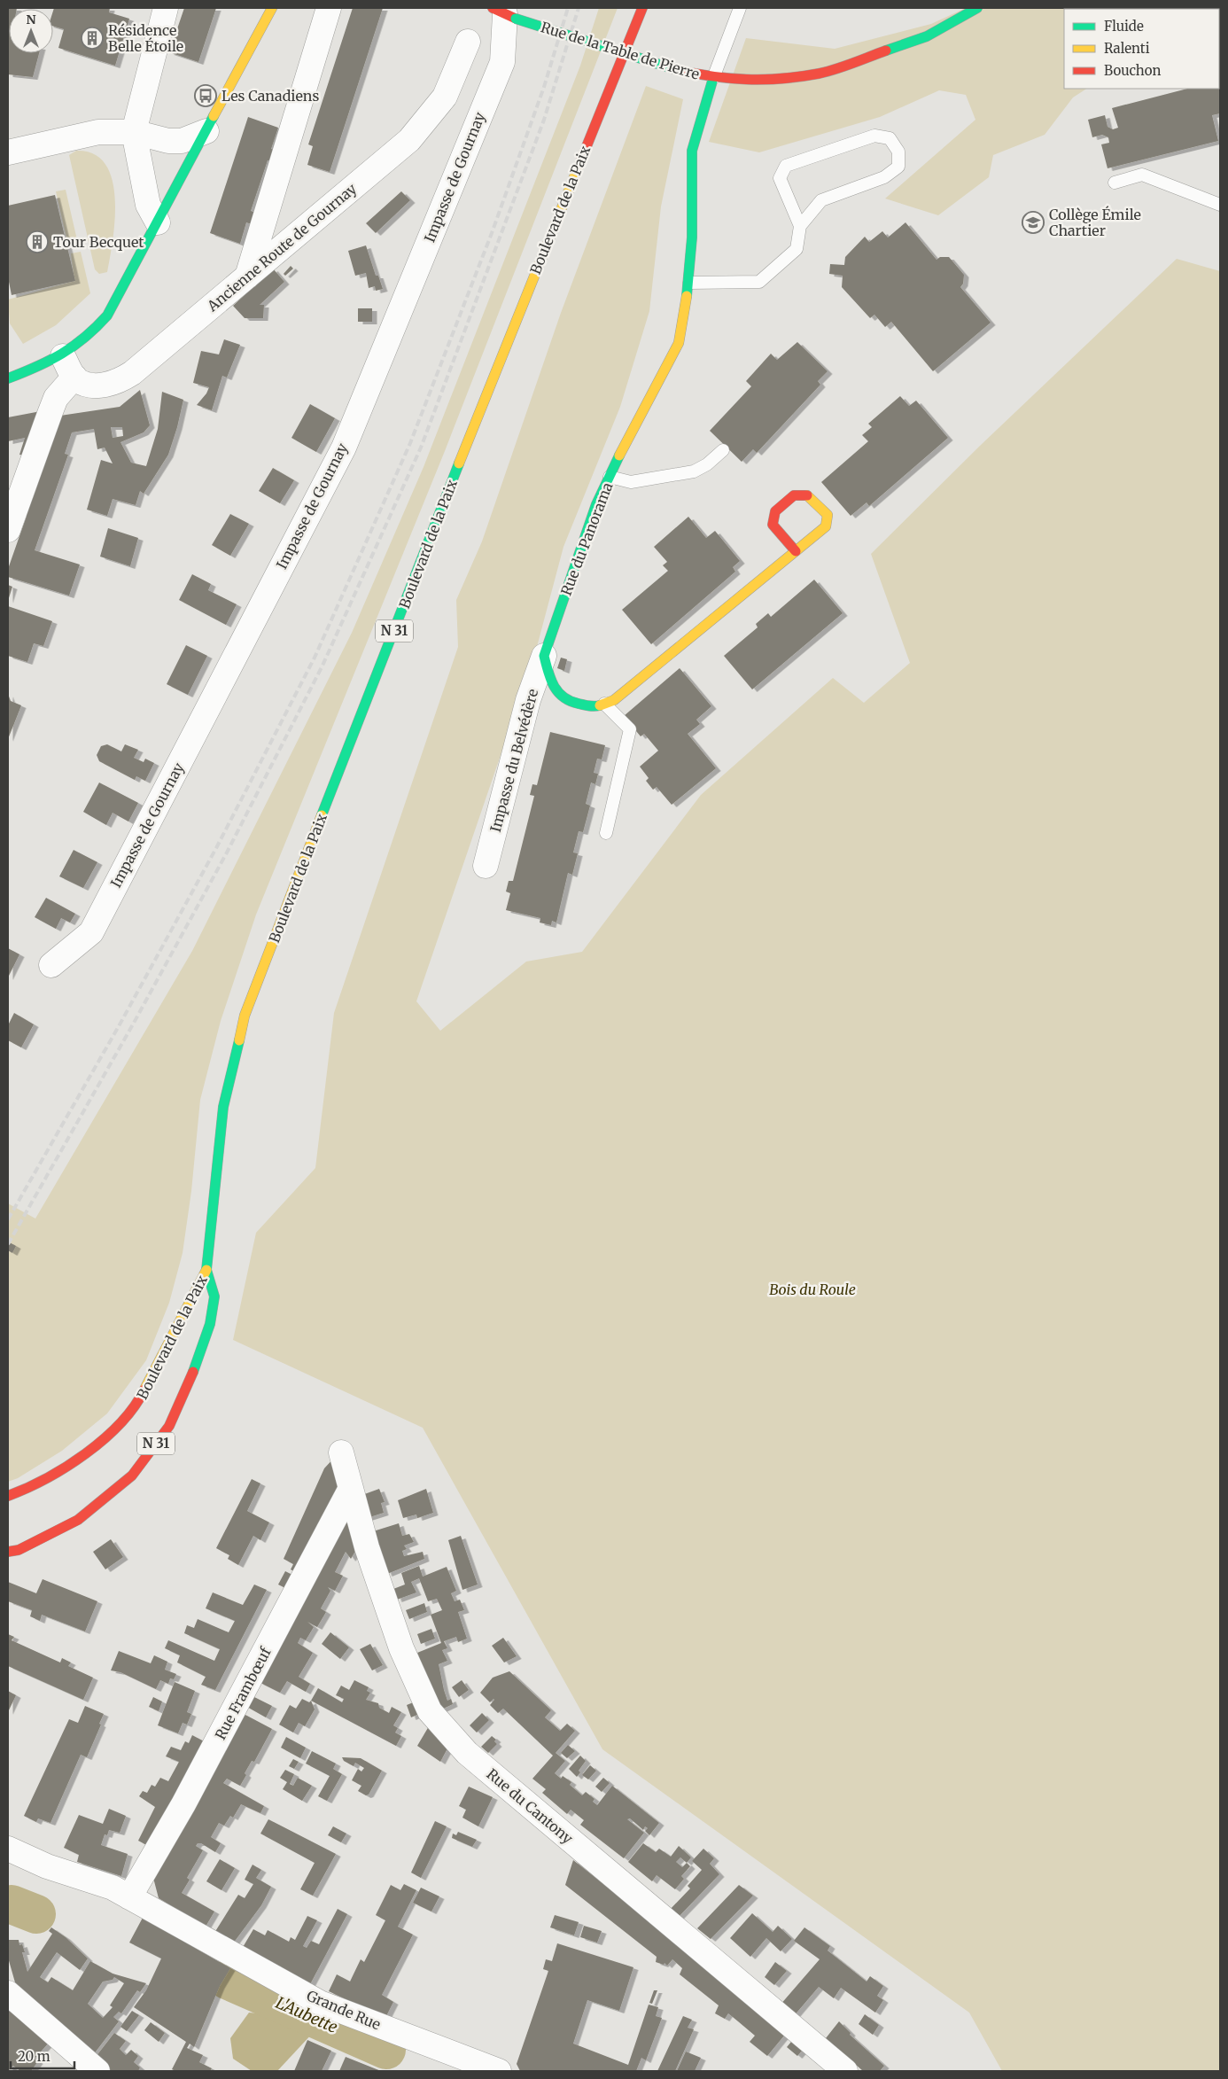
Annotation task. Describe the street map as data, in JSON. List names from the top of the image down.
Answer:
{
  "streets": {
    "street": [
      "Rue de la Table de Pierre",
      "Impasse de Gournay",
      "Boulevard de la Paix",
      "Ancienne Route de Gournay",
      "Rue du Panorama",
      "N 31",
      "Impasse du Belvédère",
      "Rue Frambœuf",
      "Rue du Cantony",
      "Grande Rue"
    ]
  },
  "crossings": [
    ["Rue de la Table de Pierre", "Impasse de Gournay"],
    ["Rue de la Table de Pierre", "Rue du Panorama"],
    ["Rue du Panorama", "Impasse du Belvédère"],
    ["Rue Frambœuf", "Rue du Cantony"],
    ["Rue Frambœuf", "Grande Rue"]
  ],
  "water": ["L'Aubette"],
  "parks": ["Bois du Roule"],
  "places": {
    "building": ["Résidence Belle Étoile", "Tour Becquet"],
    "bus stop": ["Les Canadiens"],
    "school or university": ["Collège Émile Chartier"]
  },
  "legend": ["Fluide", "Ralenti", "Bouchon"],
  "scale_bar": "20 m",
  "north": "top"
}
